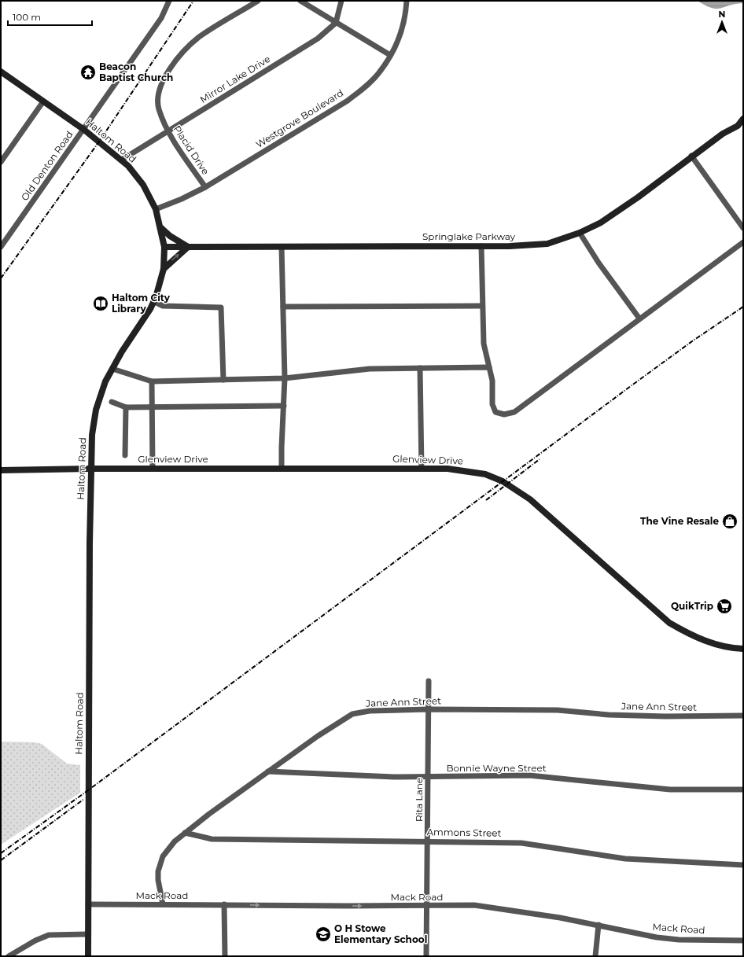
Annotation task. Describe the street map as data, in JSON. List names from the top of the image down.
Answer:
{
  "streets": {
    "main road": ["Haltom Road", "Springlake Parkway", "Glenview Drive"],
    "street": [
      "Mirror Lake Drive",
      "Westgrove Boulevard",
      "Placid Drive",
      "Old Denton Road",
      "Jane Ann Street",
      "Bonnie Wayne Street",
      "Rita Lane",
      "Ammons Street",
      "Mack Road"
    ]
  },
  "crossings": [
    ["Mirror Lake Drive", "Haltom Road"],
    ["Mirror Lake Drive", "Placid Drive"],
    ["Westgrove Boulevard", "Haltom Road"],
    ["Westgrove Boulevard", "Placid Drive"],
    ["Haltom Road", "Old Denton Road"],
    ["Haltom Road", "Springlake Parkway"],
    ["Haltom Road", "Glenview Drive"],
    ["Haltom Road", "Mack Road"],
    ["Jane Ann Street", "Bonnie Wayne Street"],
    ["Jane Ann Street", "Rita Lane"],
    ["Jane Ann Street", "Ammons Street"],
    ["Jane Ann Street", "Mack Road"],
    ["Bonnie Wayne Street", "Rita Lane"],
    ["Rita Lane", "Ammons Street"],
    ["Rita Lane", "Mack Road"]
  ],
  "places": {
    "temple": ["Beacon Baptist Church"],
    "library": ["Haltom City Library"],
    "shop": ["The Vine Resale"],
    "supermarket": ["QuikTrip"],
    "school or university": ["O H Stowe Elementary School"]
  },
  "scale_bar": "100 m",
  "north": "top"
}
